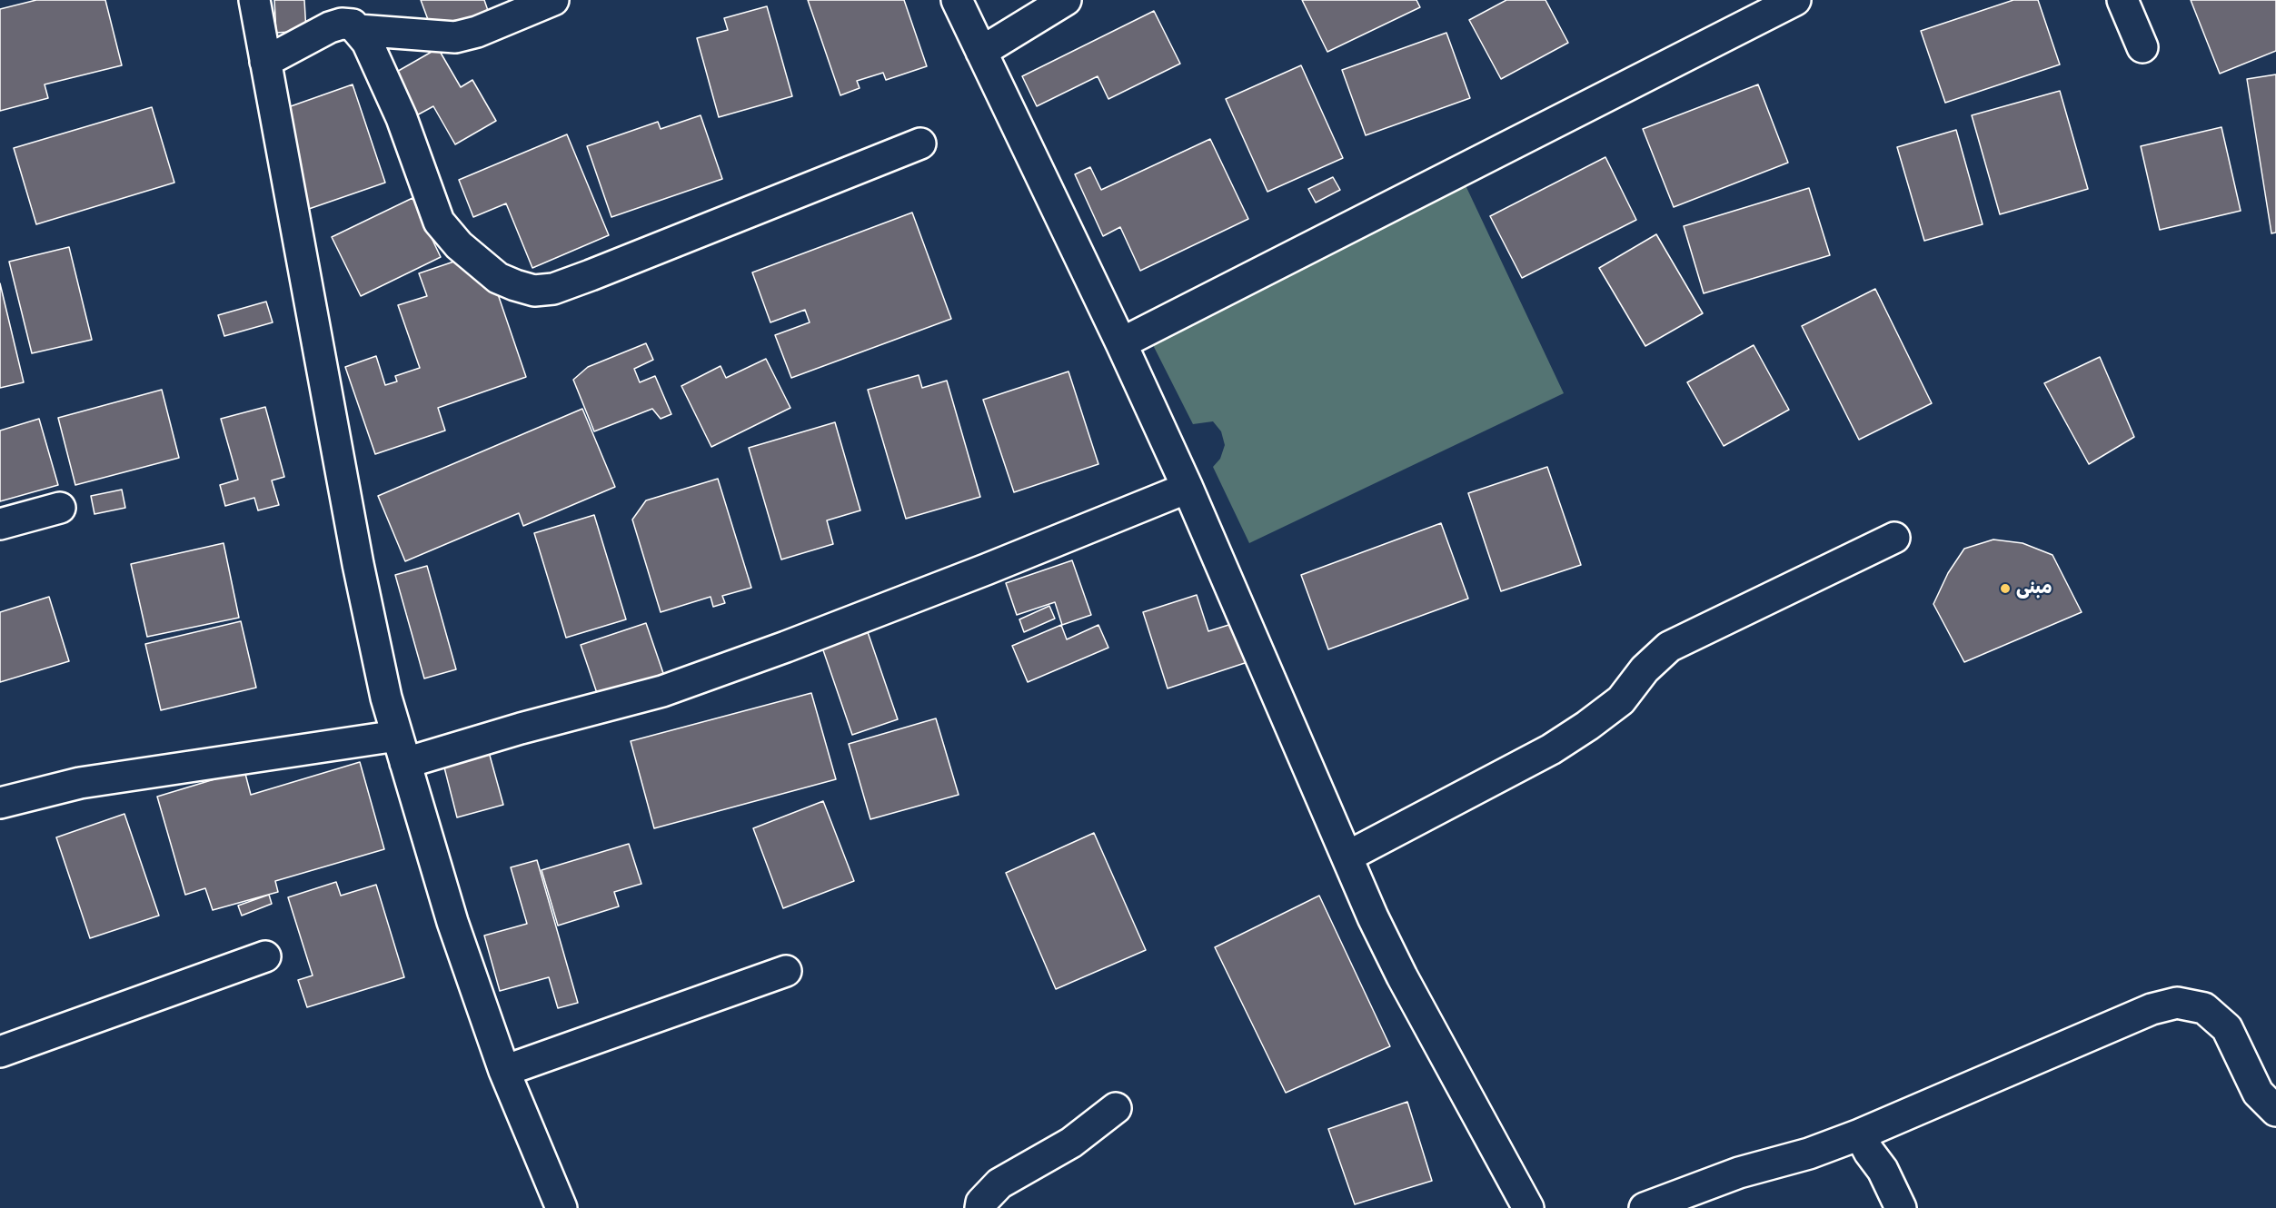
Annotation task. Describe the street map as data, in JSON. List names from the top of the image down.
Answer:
{
  "places": ["مبنى"]
}
